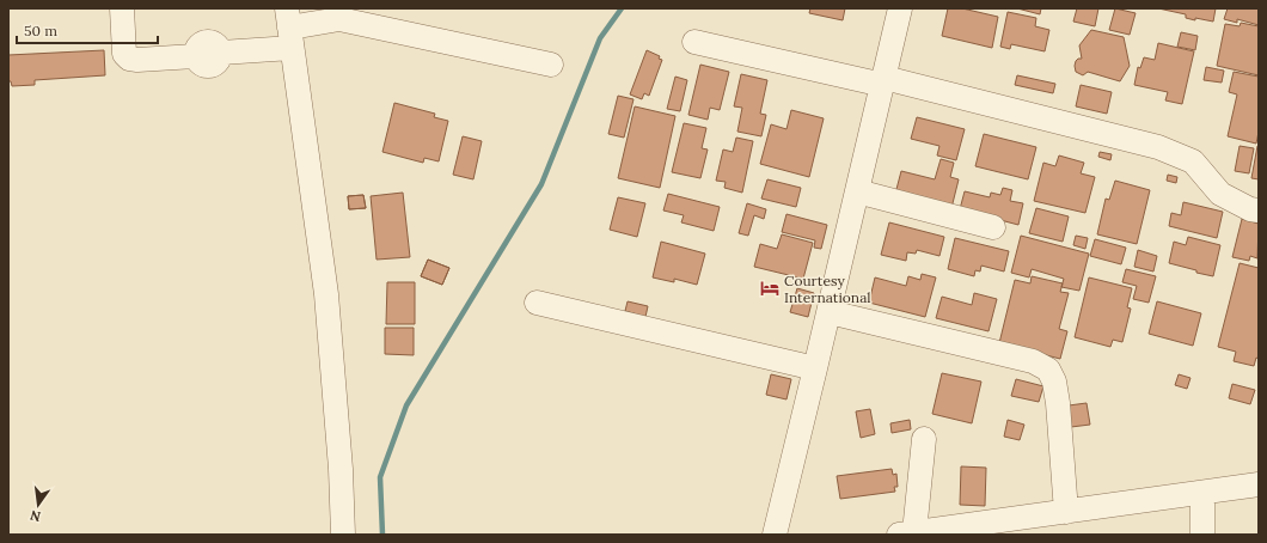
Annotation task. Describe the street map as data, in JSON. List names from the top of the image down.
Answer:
{
  "places": {
    "hotel": ["Courtesy International"]
  },
  "scale_bar": "50 m",
  "north": "bottom"
}
